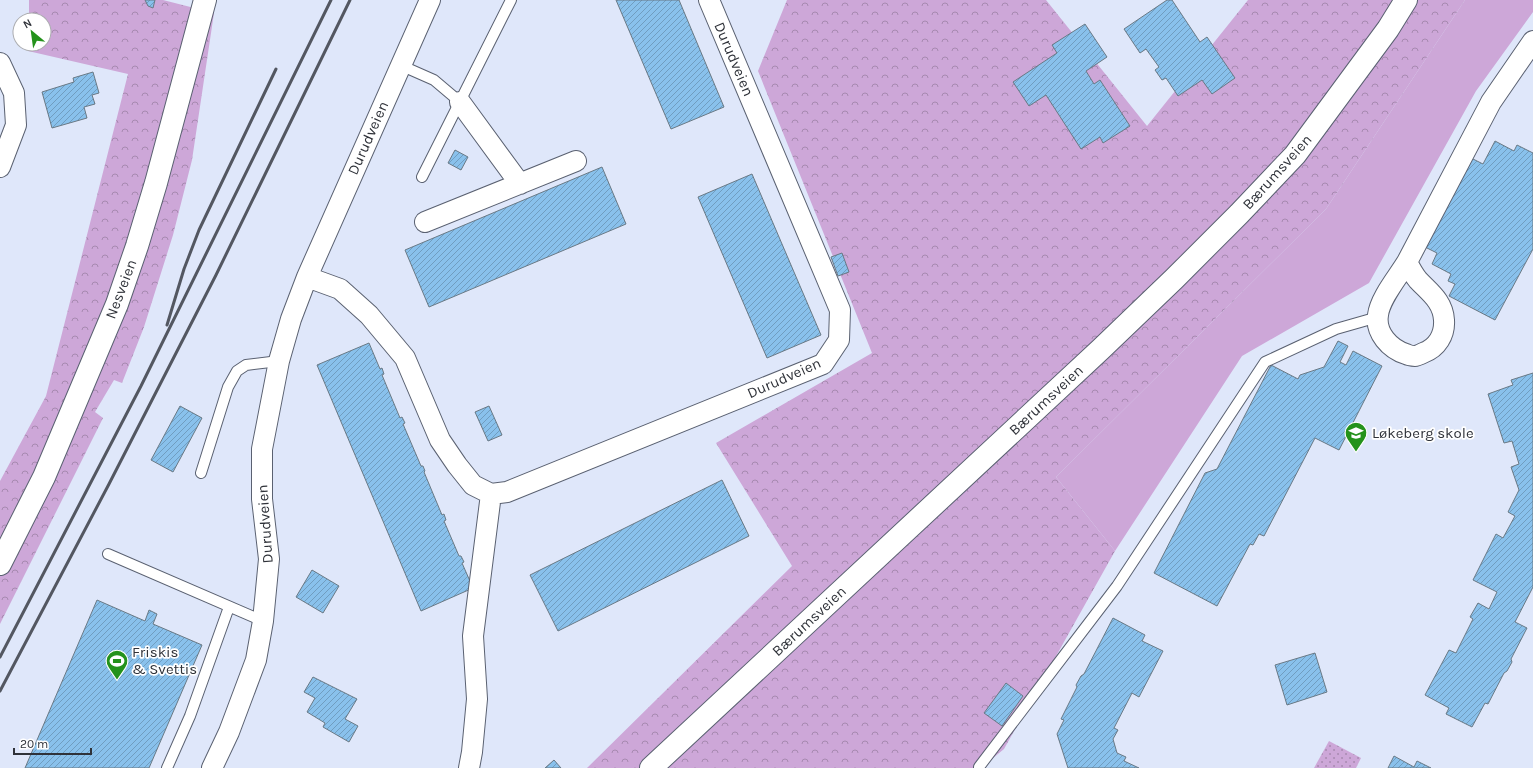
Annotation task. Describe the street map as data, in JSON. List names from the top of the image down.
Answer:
{
  "streets": {
    "main road": ["Bærumsveien", "Nesveien"],
    "street": ["Durudveien"]
  },
  "places": {
    "school or university": ["Løkeberg skole"],
    "sports": ["Friskis & Svettis"]
  },
  "scale_bar": "20 m",
  "north": "top left"
}
